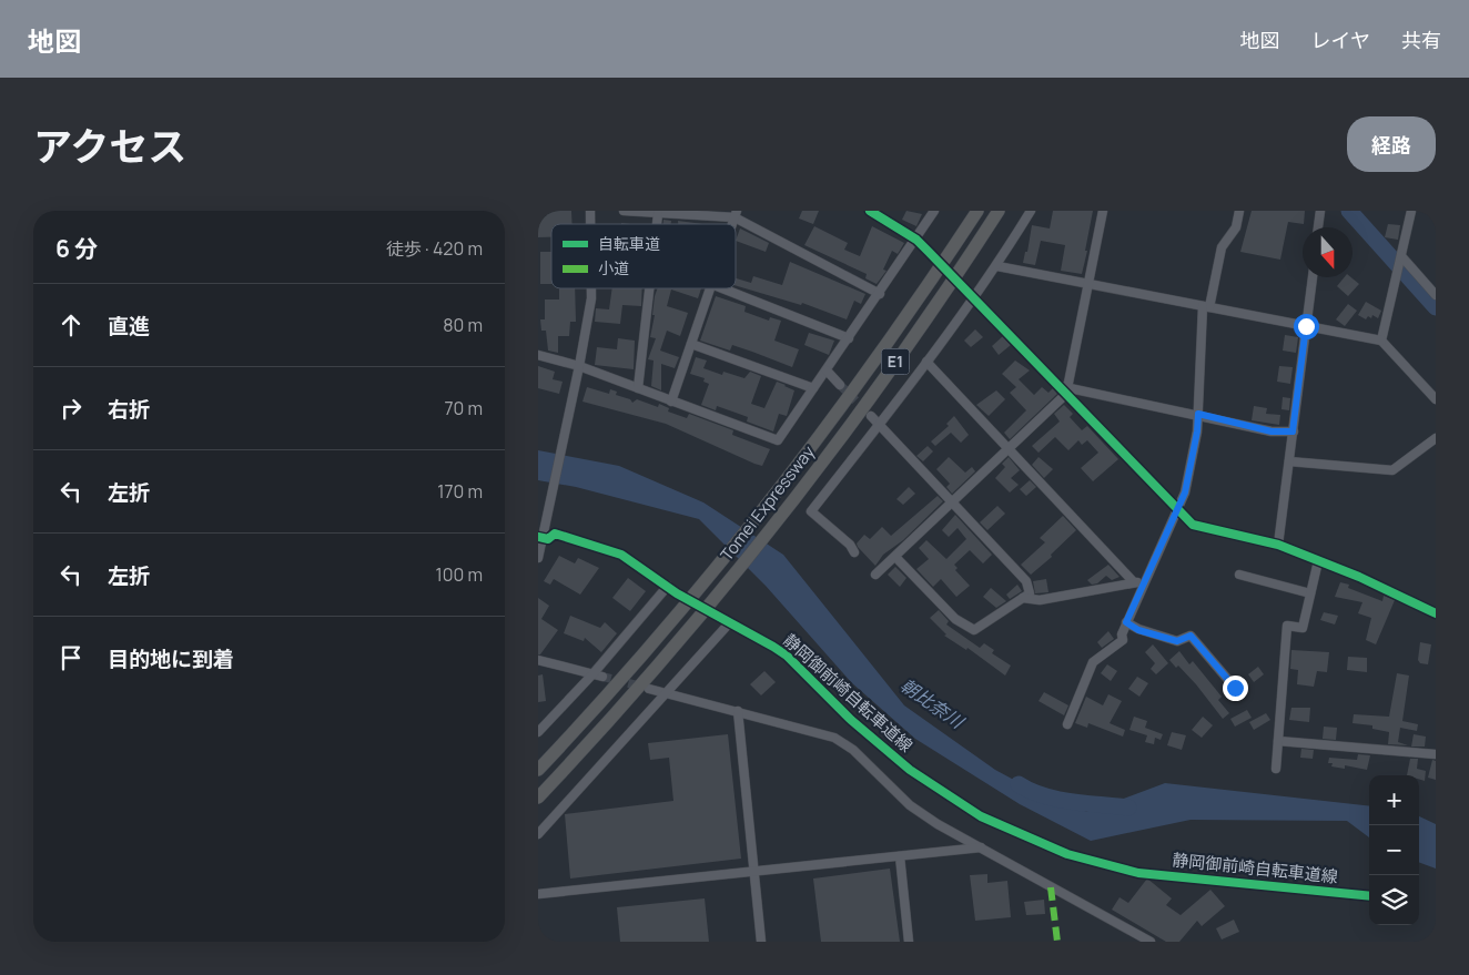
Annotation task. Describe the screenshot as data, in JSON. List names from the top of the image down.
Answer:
{
  "streets": {
    "highway": ["E1", "Tomei Expressway"],
    "cycle path": ["静岡御前崎自転車道線"]
  },
  "water": ["朝比奈川"],
  "legend": ["自転車道", "小道"],
  "north": "bottom",
  "page": {
    "header": "地図",
    "nav": ["地図", "レイヤ", "共有"],
    "title": "アクセス",
    "buttons": "経路",
    "heading": ["6 分", "徒歩 · 420 m"],
    "list": [
      ["直進", "80 m"],
      ["右折", "70 m"],
      ["左折", "170 m"],
      ["左折", "100 m"],
      "目的地に到着"
    ],
    "map_buttons": ["+", "−"]
  }
}
